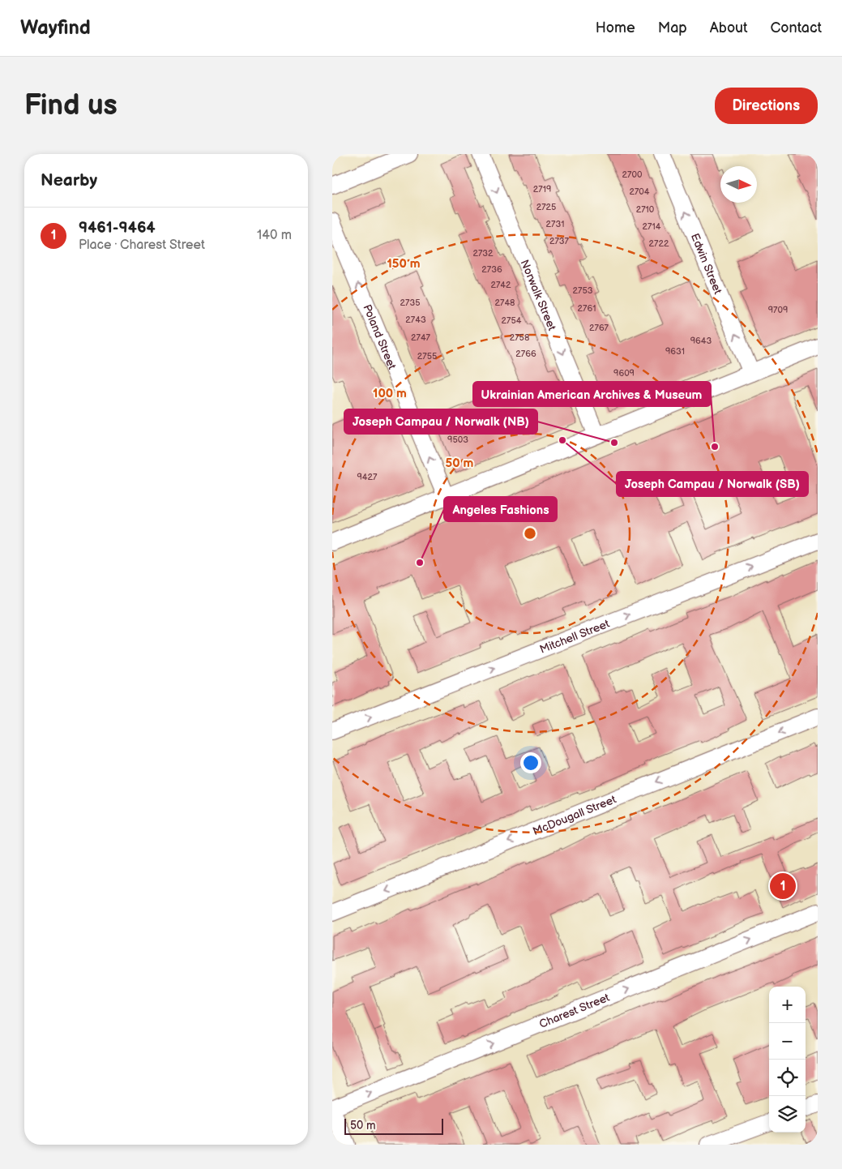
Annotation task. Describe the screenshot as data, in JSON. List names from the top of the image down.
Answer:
{
  "streets": {
    "street": [
      "Edwin Street",
      "Norwalk Street",
      "Poland Street",
      "Mitchell Street",
      "McDougall Street",
      "Charest Street"
    ]
  },
  "one_way": [
    "Edwin Street",
    "Norwalk Street",
    "Poland Street",
    "Mitchell Street",
    "McDougall Street",
    "Charest Street"
  ],
  "places": [
    "Joseph Campau / Norwalk (SB)",
    "Joseph Campau / Norwalk (NB)",
    "Ukrainian American Archives & Museum",
    "Angeles Fashions"
  ],
  "house_numbers": [
    "2700",
    "2719",
    "2704",
    "2725",
    "2710",
    "2731",
    "2714",
    "2737",
    "2722",
    "2732",
    "2736",
    "2742",
    "2753",
    "2735",
    "2748",
    "2761",
    "9709",
    "2743",
    "2754",
    "2767",
    "2747",
    "2758",
    "9643",
    "9631",
    "2766",
    "2755",
    "9609",
    "9503",
    "9427"
  ],
  "scale_bar": "50 m",
  "north": "right",
  "page": {
    "header": "Wayfind",
    "nav": [
      "Home",
      "Map",
      "About",
      "Contact"
    ],
    "buttons": "Directions",
    "title": "Find us",
    "heading": "Nearby",
    "list": [
      {
        "mark": "1",
        "name": "9461-9464",
        "note": "Place · Charest Street",
        "value": "140 m"
      }
    ],
    "pins": "1",
    "map_buttons": ["+", "−"],
    "scale": "50 m"
  },
  "rings": ["150 m", "100 m", "50 m"]
}
